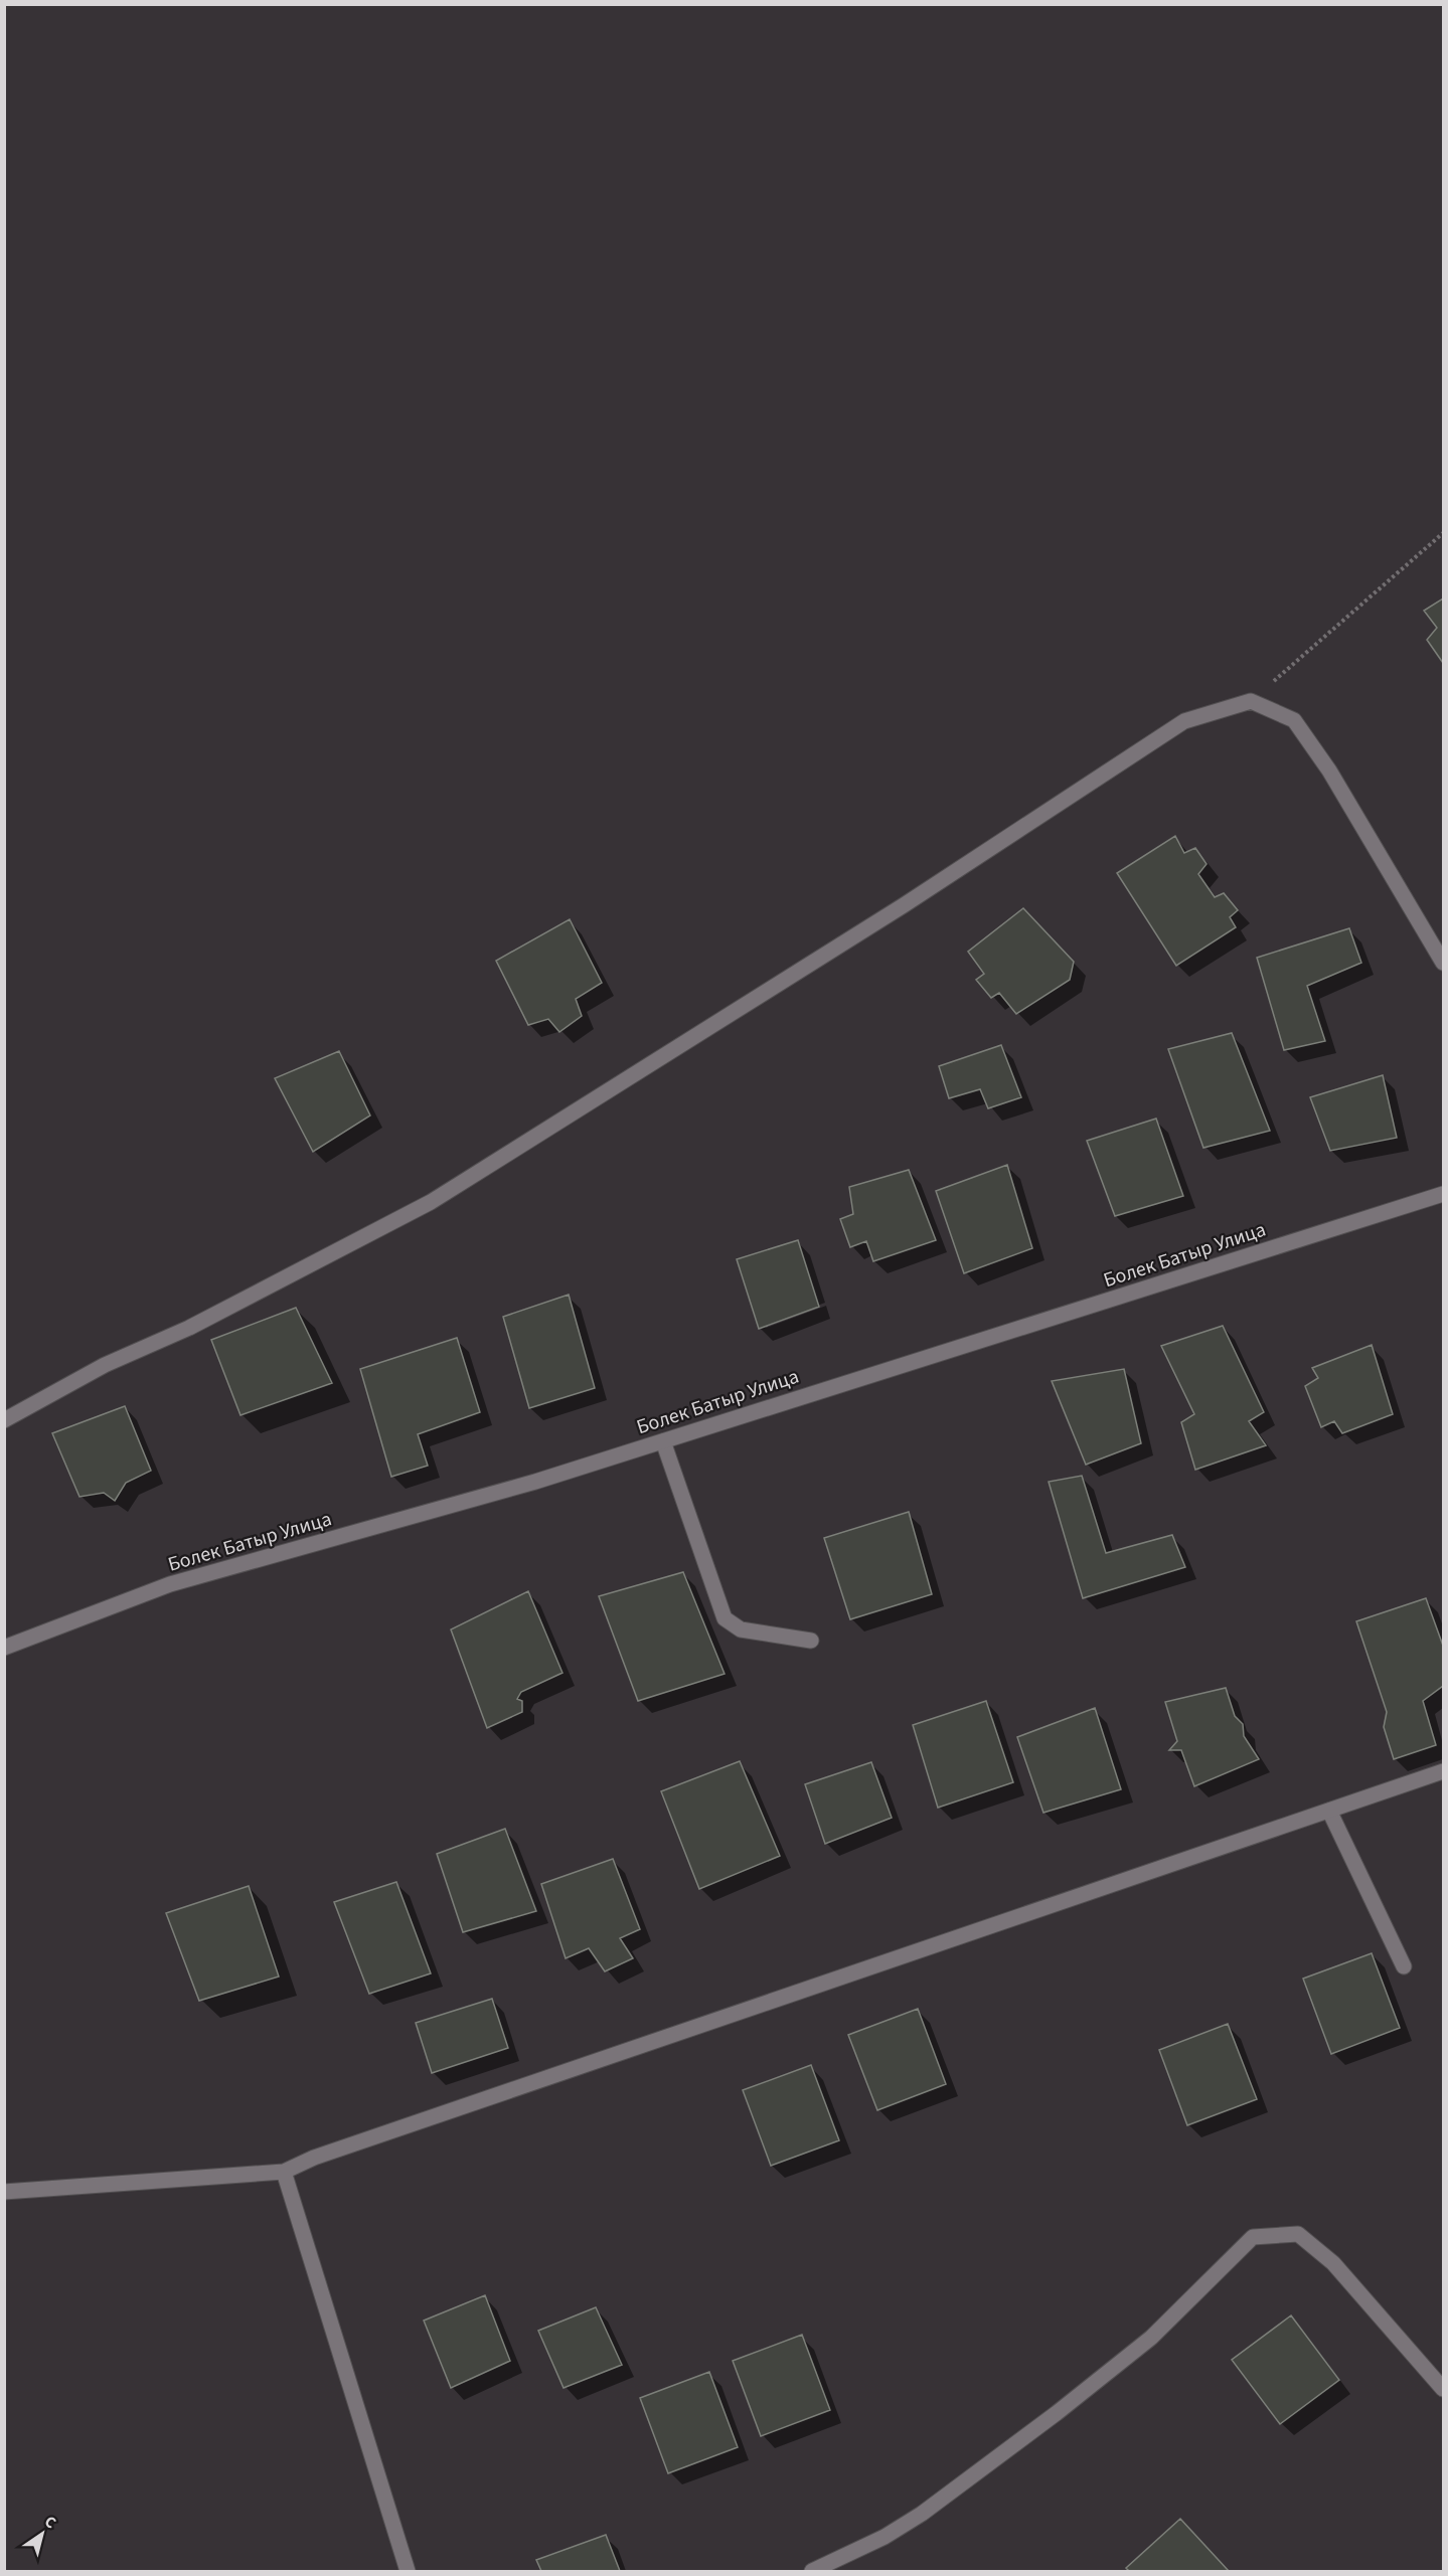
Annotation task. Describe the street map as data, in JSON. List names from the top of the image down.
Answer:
{
  "streets": {
    "street": ["Болек Батыр Улица"]
  },
  "north": "top right"
}
